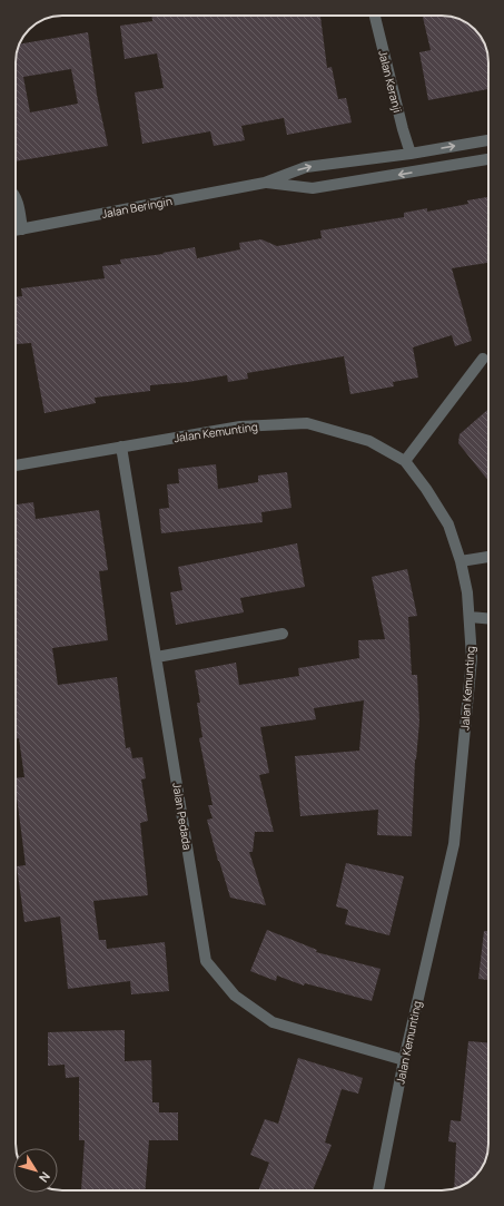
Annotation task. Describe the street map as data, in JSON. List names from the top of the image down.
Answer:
{
  "streets": {
    "street": [
      "Jalan Keranji",
      "Jalan Beringin",
      "Jalan Kemunting",
      "Jalan Pedada"
    ]
  },
  "crossings": [
    ["Jalan Keranji", "Jalan Beringin"],
    ["Jalan Kemunting", "Jalan Pedada"]
  ],
  "north": "bottom right"
}
